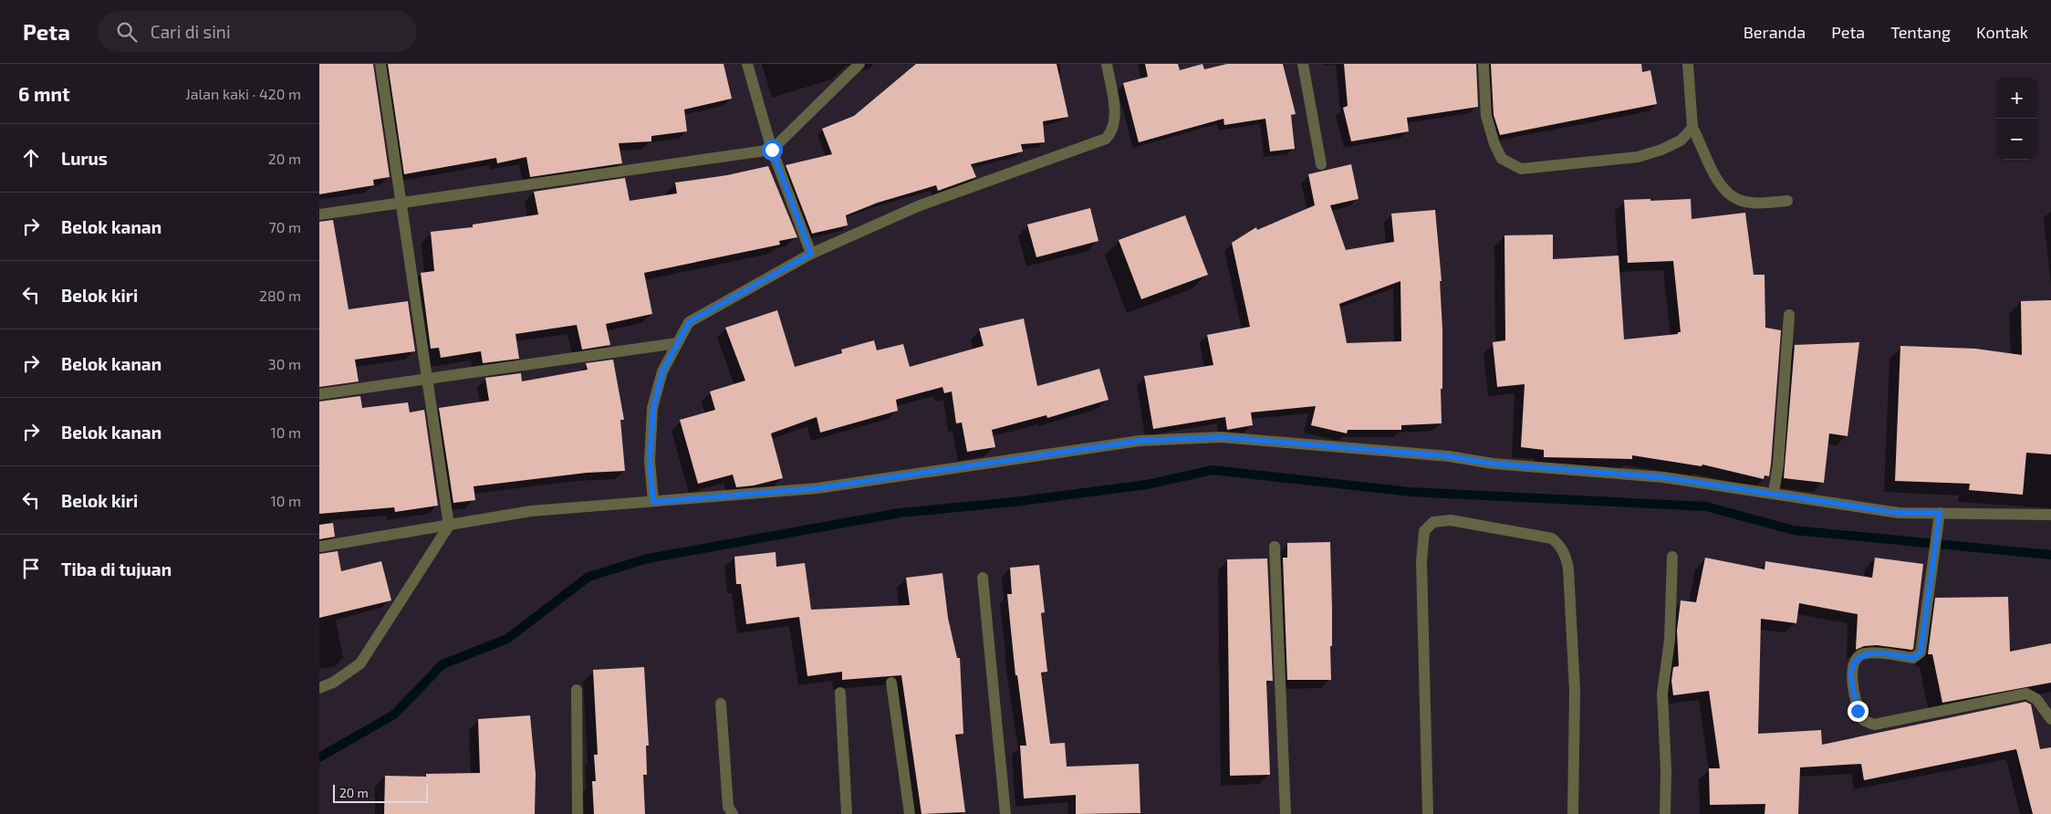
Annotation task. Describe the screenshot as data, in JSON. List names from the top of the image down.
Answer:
{
  "scale_bar": "20 m",
  "page": {
    "header": "Peta",
    "search": "Cari di sini",
    "nav": [
      "Beranda",
      "Peta",
      "Tentang",
      "Kontak"
    ],
    "heading": ["6 mnt", "Jalan kaki · 420 m"],
    "map_buttons": ["+", "−"],
    "list": [
      ["Lurus", "20 m"],
      ["Belok kanan", "70 m"],
      ["Belok kiri", "280 m"],
      ["Belok kanan", "30 m"],
      ["Belok kanan", "10 m"],
      ["Belok kiri", "10 m"],
      "Tiba di tujuan"
    ],
    "scale": "20 m"
  }
}
